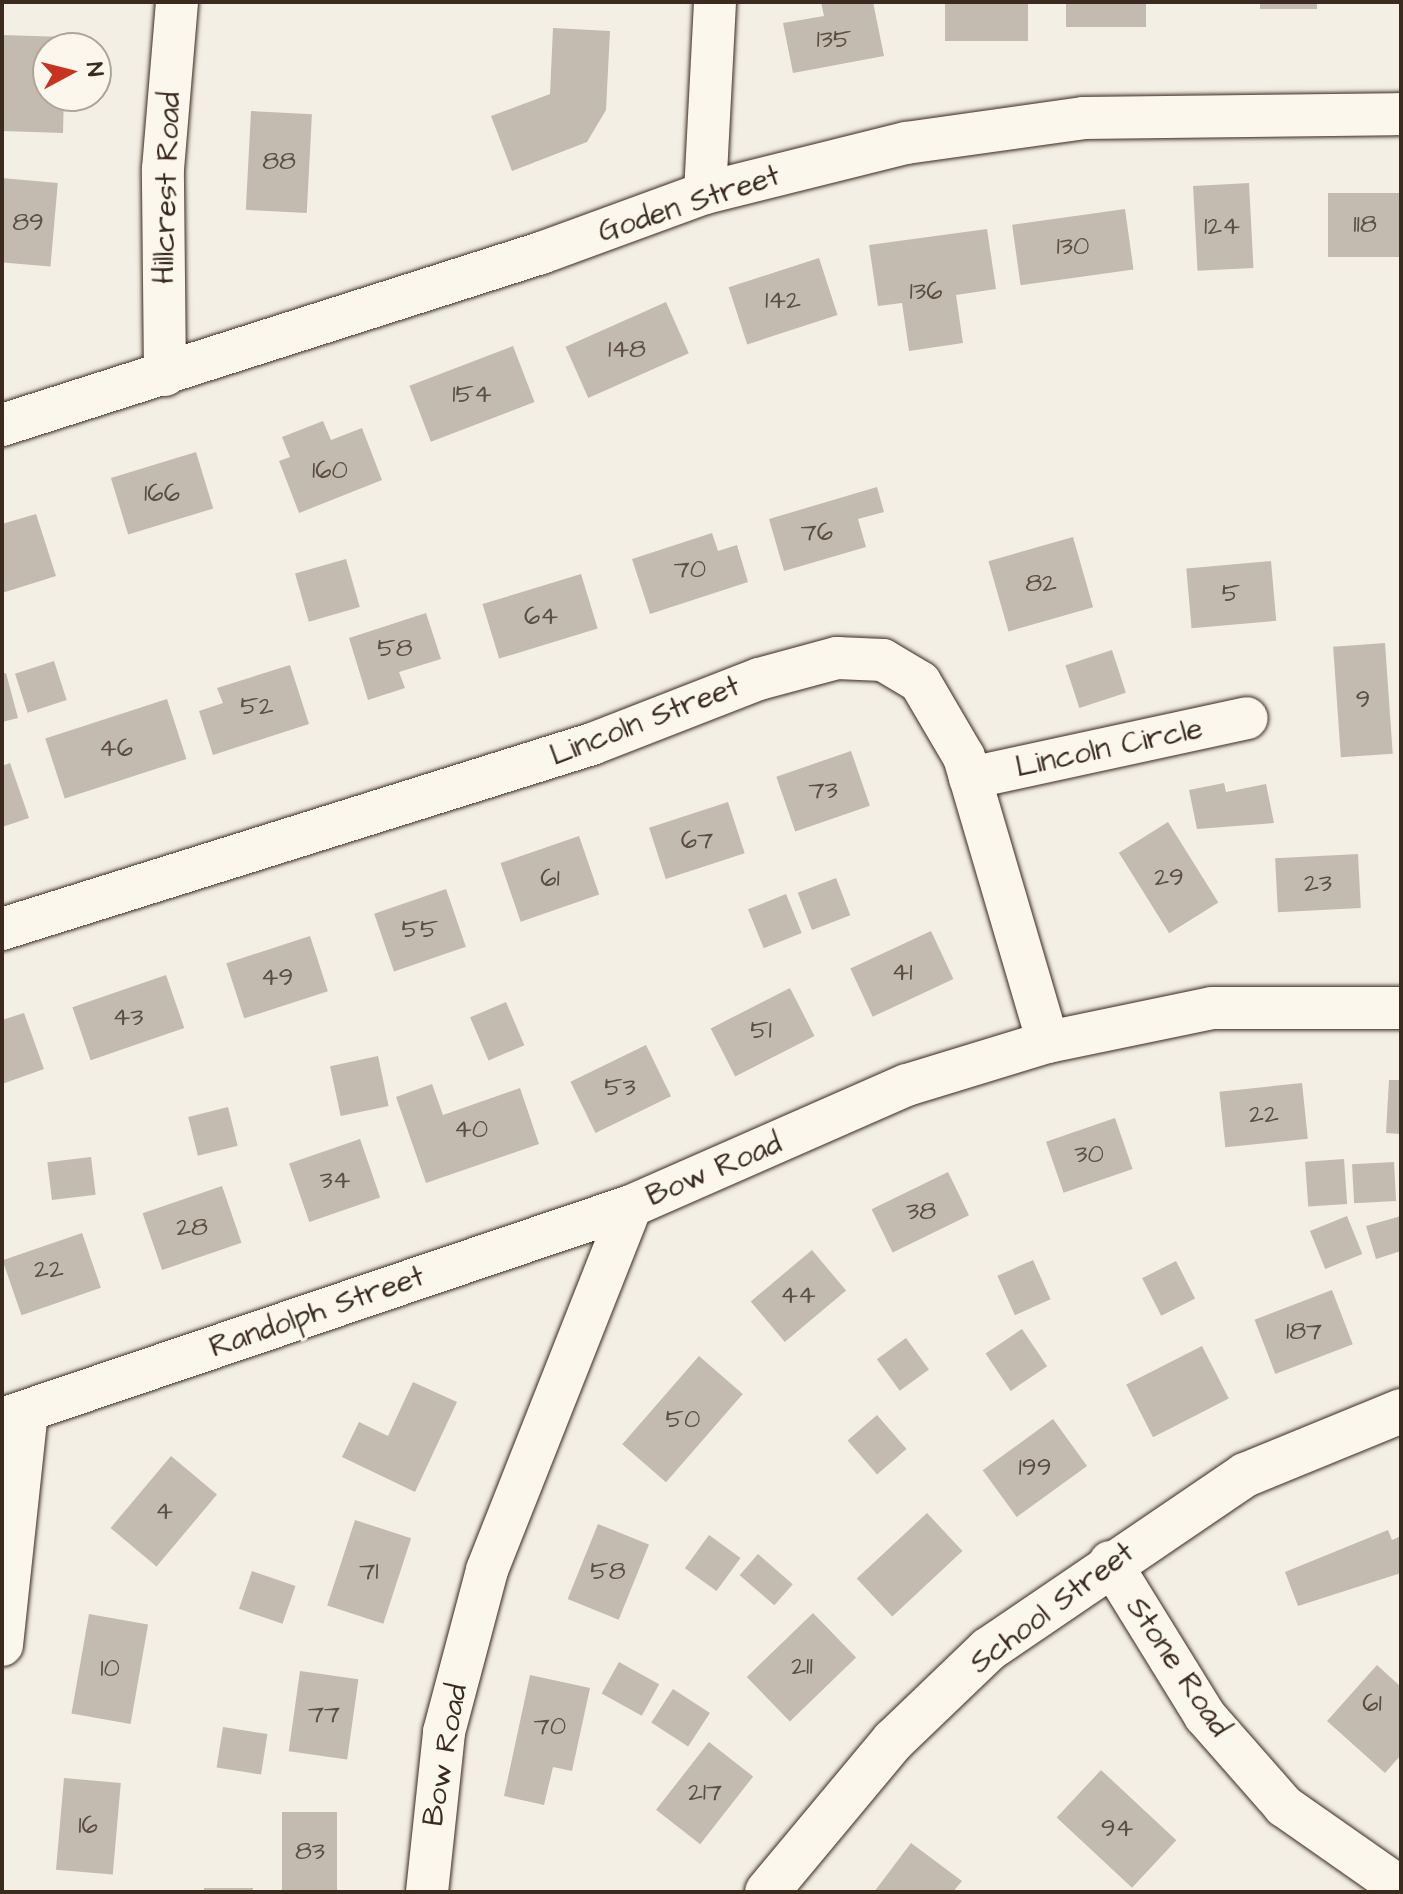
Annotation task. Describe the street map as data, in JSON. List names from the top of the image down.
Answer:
{
  "streets": {
    "street": [
      "Hillcrest Road",
      "Goden Street",
      "Lincoln Street",
      "Lincoln Circle",
      "Bow Road",
      "Randolph Street",
      "School Street",
      "Stone Road"
    ]
  },
  "crossings": [
    ["Hillcrest Road", "Goden Street"],
    ["Lincoln Street", "Lincoln Circle"],
    ["Lincoln Street", "Bow Road"],
    ["Bow Road", "Randolph Street"],
    ["School Street", "Stone Road"]
  ],
  "house_numbers": [
    "135",
    "88",
    "89",
    "118",
    "124",
    "130",
    "136",
    "142",
    "148",
    "154",
    "160",
    "166",
    "76",
    "70",
    "82",
    "5",
    "64",
    "58",
    "9",
    "52",
    "46",
    "73",
    "67",
    "29",
    "61",
    "23",
    "55",
    "41",
    "49",
    "43",
    "51",
    "53",
    "22",
    "40",
    "30",
    "34",
    "38",
    "28",
    "22",
    "44",
    "187",
    "50",
    "199",
    "4",
    "71",
    "58",
    "211",
    "10",
    "61",
    "77",
    "70",
    "217",
    "16",
    "94",
    "83"
  ],
  "north": "right"
}
